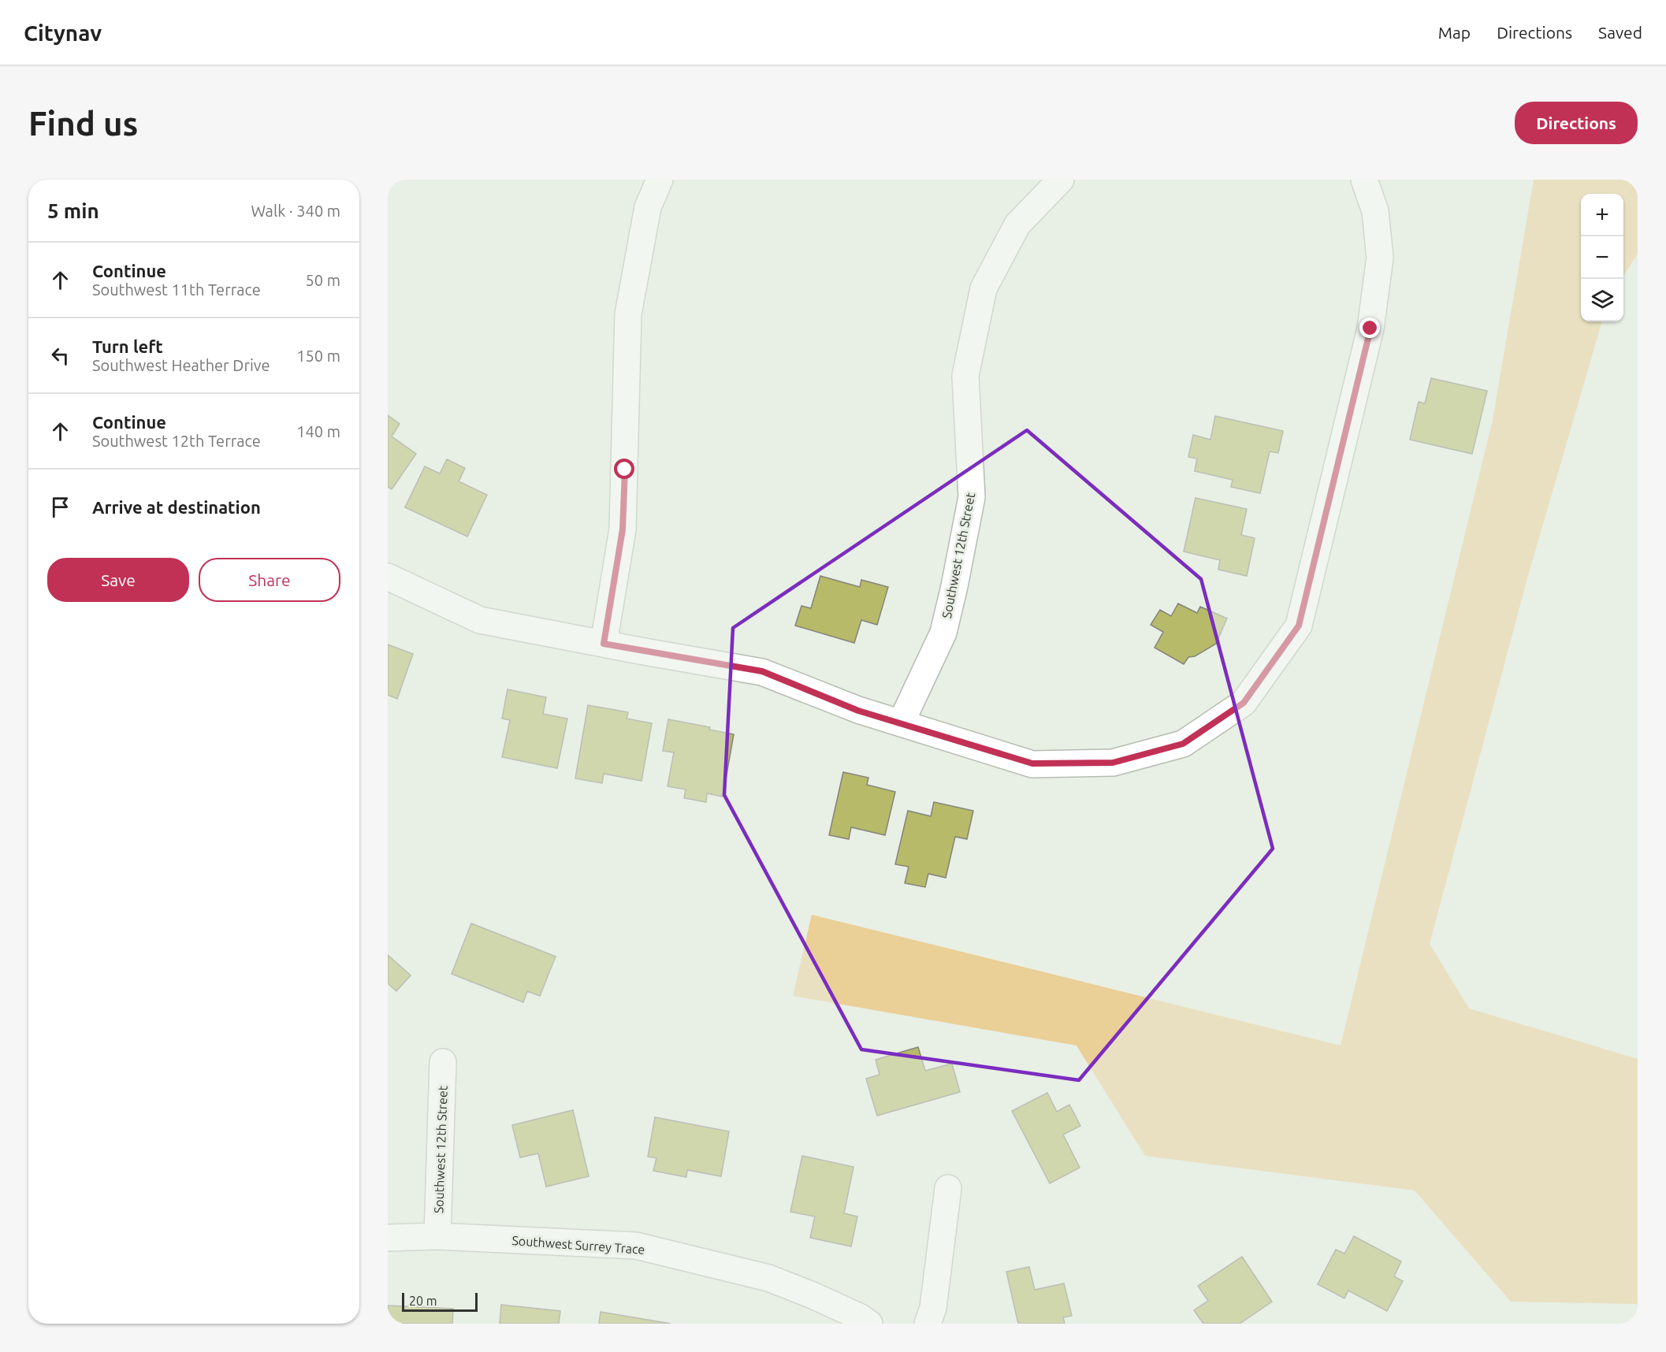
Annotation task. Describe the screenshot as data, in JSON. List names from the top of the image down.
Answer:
{
  "streets": {
    "street": ["Southwest 12th Street", "Southwest Surrey Trace"]
  },
  "crossings": [
    ["Southwest 12th Street", "Southwest Surrey Trace"]
  ],
  "scale_bar": "20 m",
  "page": {
    "header": "Citynav",
    "nav": ["Map", "Directions", "Saved"],
    "buttons": [
      "Directions",
      ["Save", "Share"]
    ],
    "title": "Find us",
    "heading": ["5 min", "Walk · 340 m"],
    "map_buttons": ["+", "−"],
    "list": [
      ["Continue", "Southwest 11th Terrace", "50 m"],
      ["Turn left", "Southwest Heather Drive", "150 m"],
      ["Continue", "Southwest 12th Terrace", "140 m"],
      "Arrive at destination"
    ],
    "scale": "20 m"
  }
}
